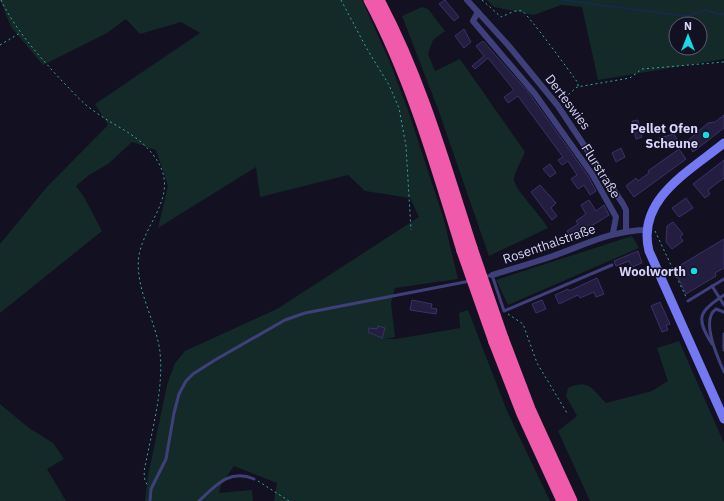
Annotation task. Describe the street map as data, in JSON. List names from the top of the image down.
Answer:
{
  "streets": {
    "street": ["Derteswies", "Flurstraße", "Rosenthalstraße"]
  },
  "crossings": [
    ["Derteswies", "Flurstraße"],
    ["Derteswies", "Rosenthalstraße"],
    ["Flurstraße", "Rosenthalstraße"]
  ],
  "places": ["Pellet Ofen Scheune", "Woolworth"],
  "north": "top"
}
